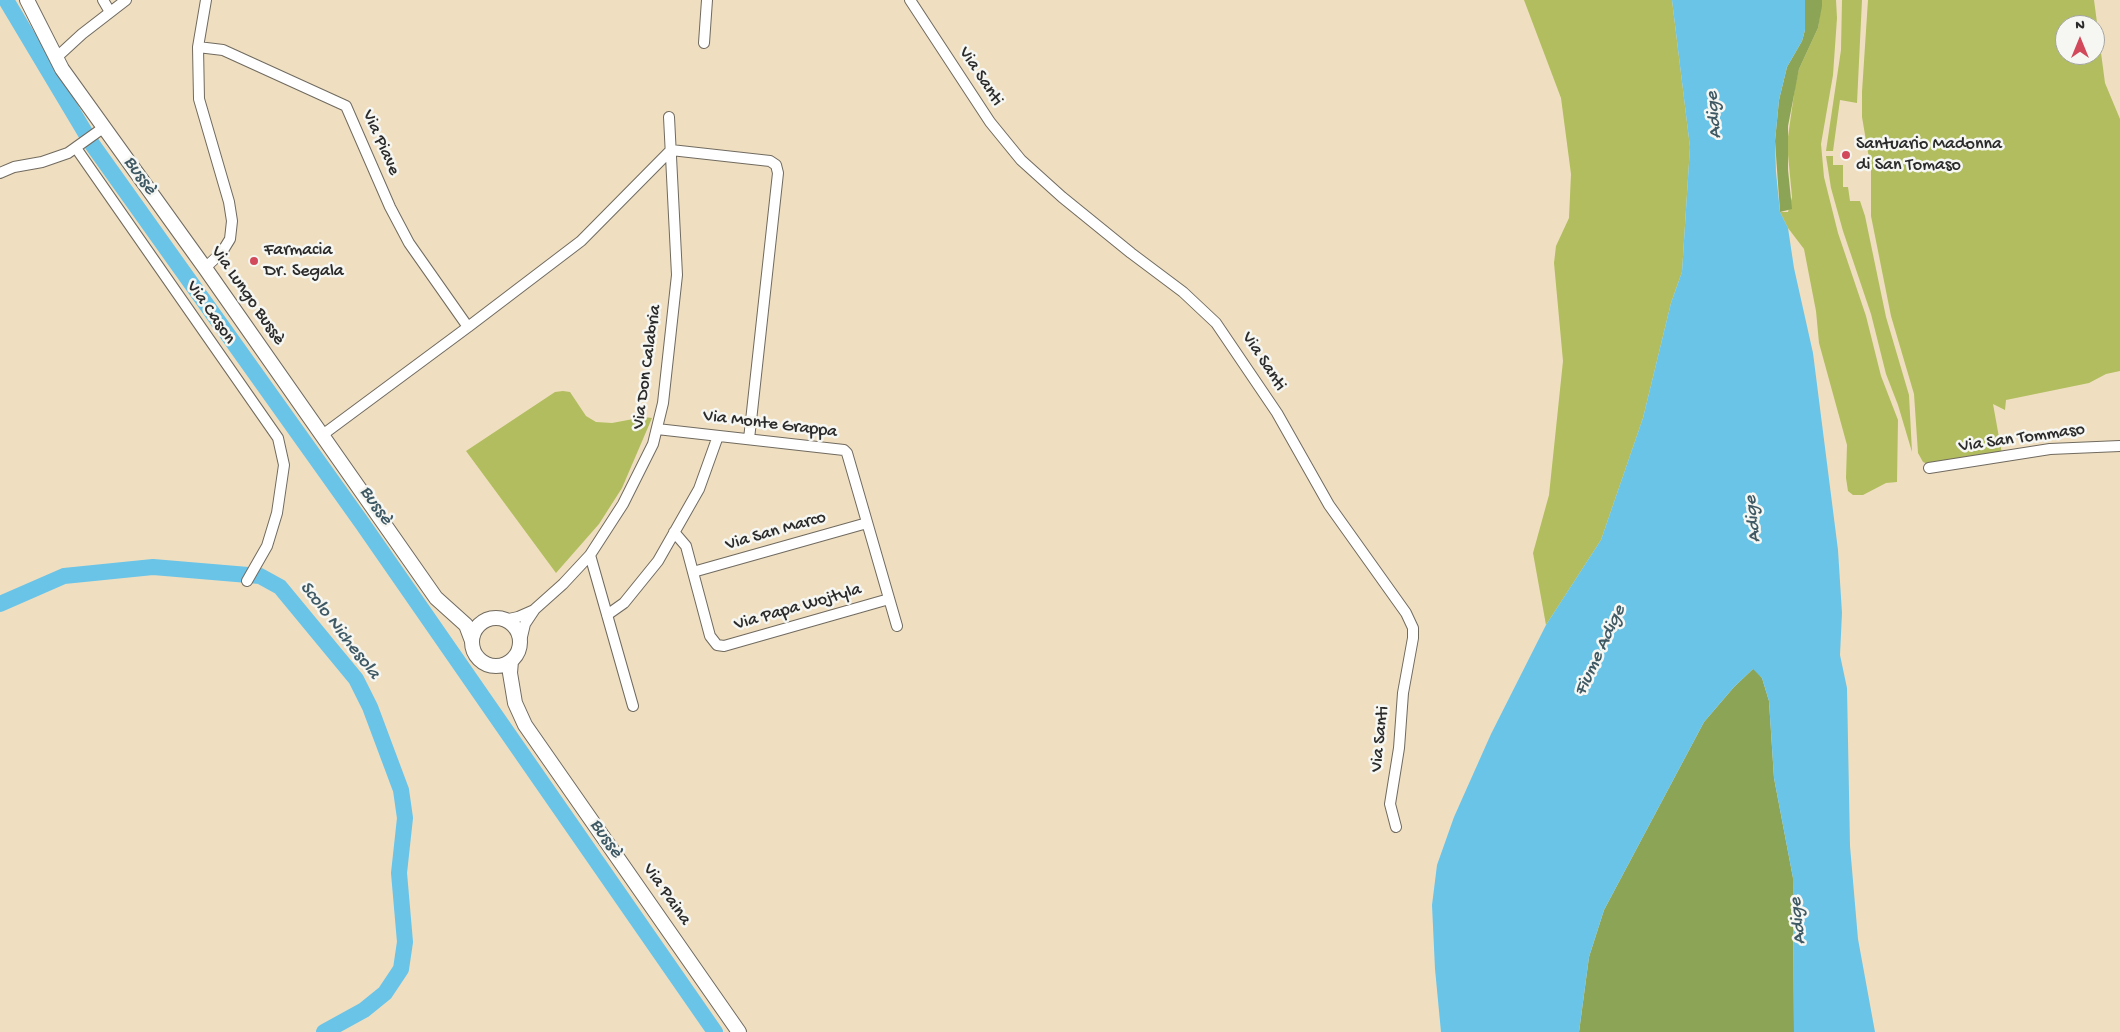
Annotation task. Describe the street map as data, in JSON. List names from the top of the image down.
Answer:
{
  "streets": {
    "main road": ["Via Lungo Bussè", "Via Paina"],
    "street": [
      "Via Santi",
      "Via Piave",
      "Via Cason",
      "Via Don Calabria",
      "Via Monte Grappa",
      "Via San Tommaso",
      "Via San Marco",
      "Via Papa Wojtyla"
    ]
  },
  "crossings": [
    ["Via Lungo Bussè", "Via Don Calabria"],
    ["Via Lungo Bussè", "Via Paina"],
    ["Via Don Calabria", "Via Monte Grappa"],
    ["Via Don Calabria", "Via Paina"],
    ["Via Monte Grappa", "Via San Marco"],
    ["Via Monte Grappa", "Via Papa Wojtyla"],
    ["Via San Marco", "Via Papa Wojtyla"]
  ],
  "water": [
    "Adige",
    "Bussè",
    "Scolo Nichesola",
    "Fiume Adige"
  ],
  "places": ["Santuario Madonna di San Tomaso", "Farmacia Dr. Segala"],
  "north": "top"
}
